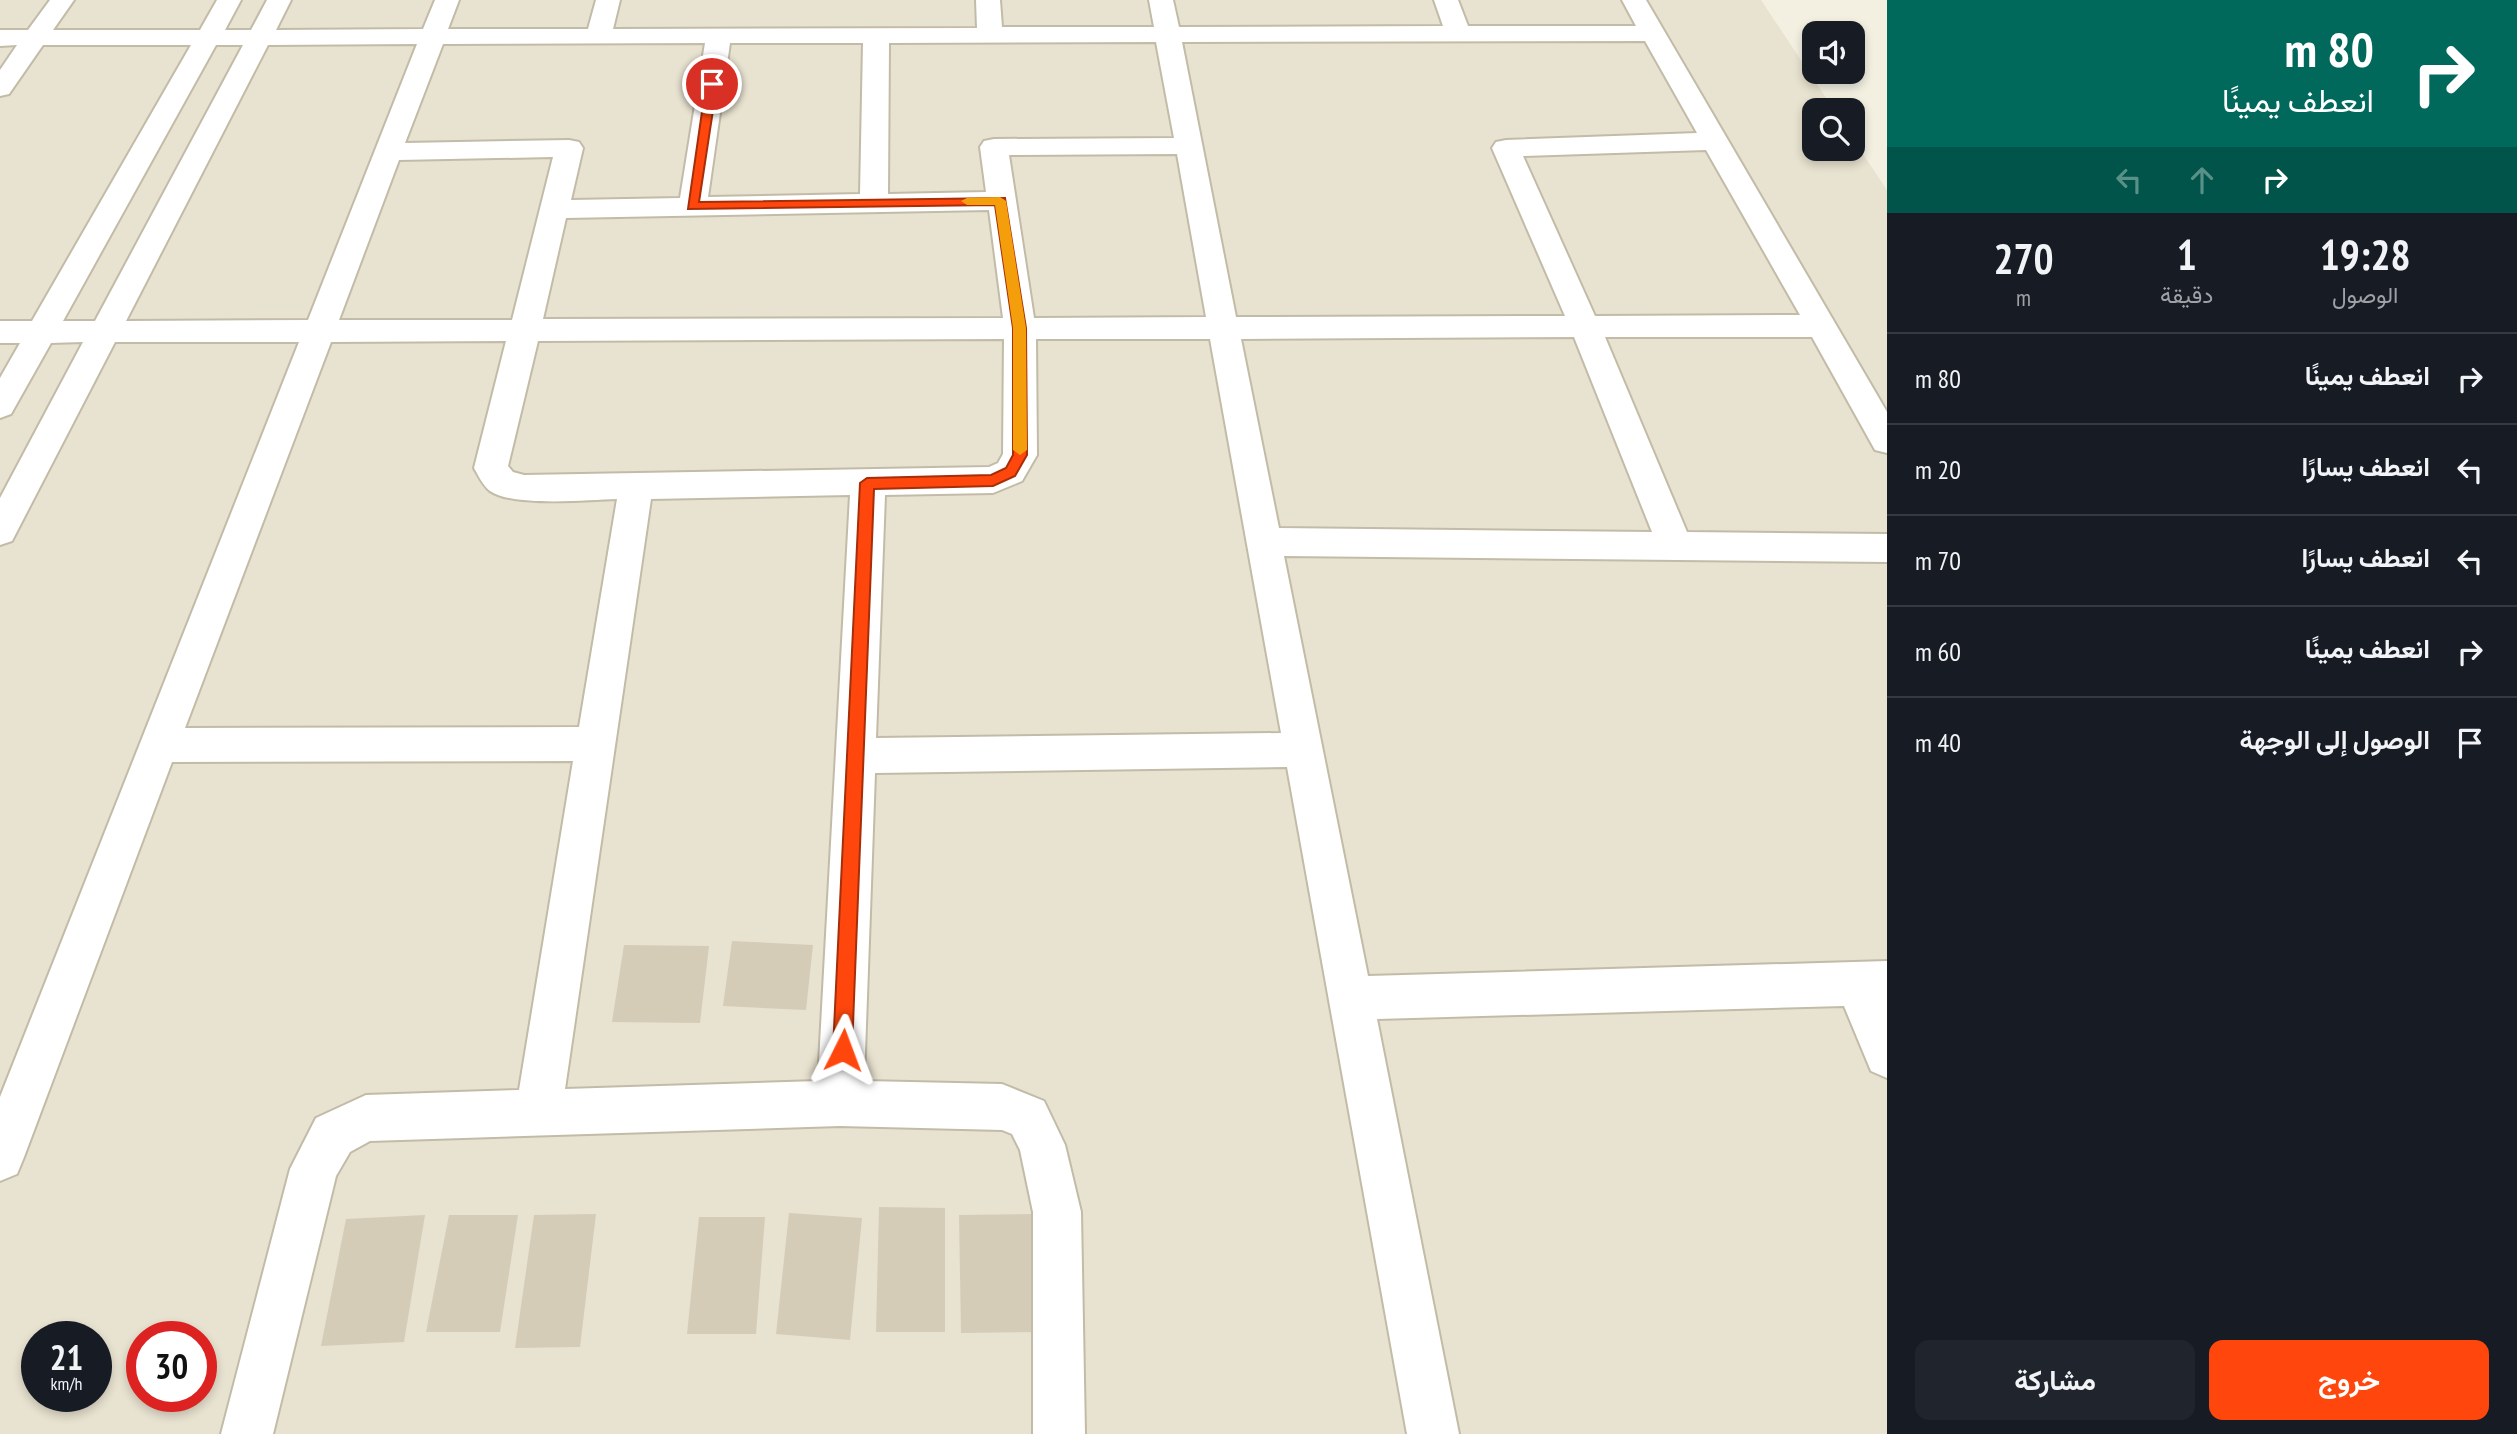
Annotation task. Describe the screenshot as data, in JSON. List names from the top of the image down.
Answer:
{
  "page": {
    "turn": ["80 m", "انعطف يمينًا"],
    "eta": [
      "19:28",
      "الوصول",
      "1",
      "دقيقة",
      "270",
      "m"
    ],
    "list": [
      {
        "name": "انعطف يمينًا",
        "value": "80 m"
      },
      {
        "name": "انعطف يسارًا",
        "value": "20 m"
      },
      {
        "name": "انعطف يسارًا",
        "value": "70 m"
      },
      {
        "name": "انعطف يمينًا",
        "value": "60 m"
      },
      {
        "name": "الوصول إلى الوجهة",
        "value": "40 m"
      }
    ],
    "speed": "21 km/h",
    "limit": "30",
    "buttons": ["خروج", "مشاركة"]
  }
}
